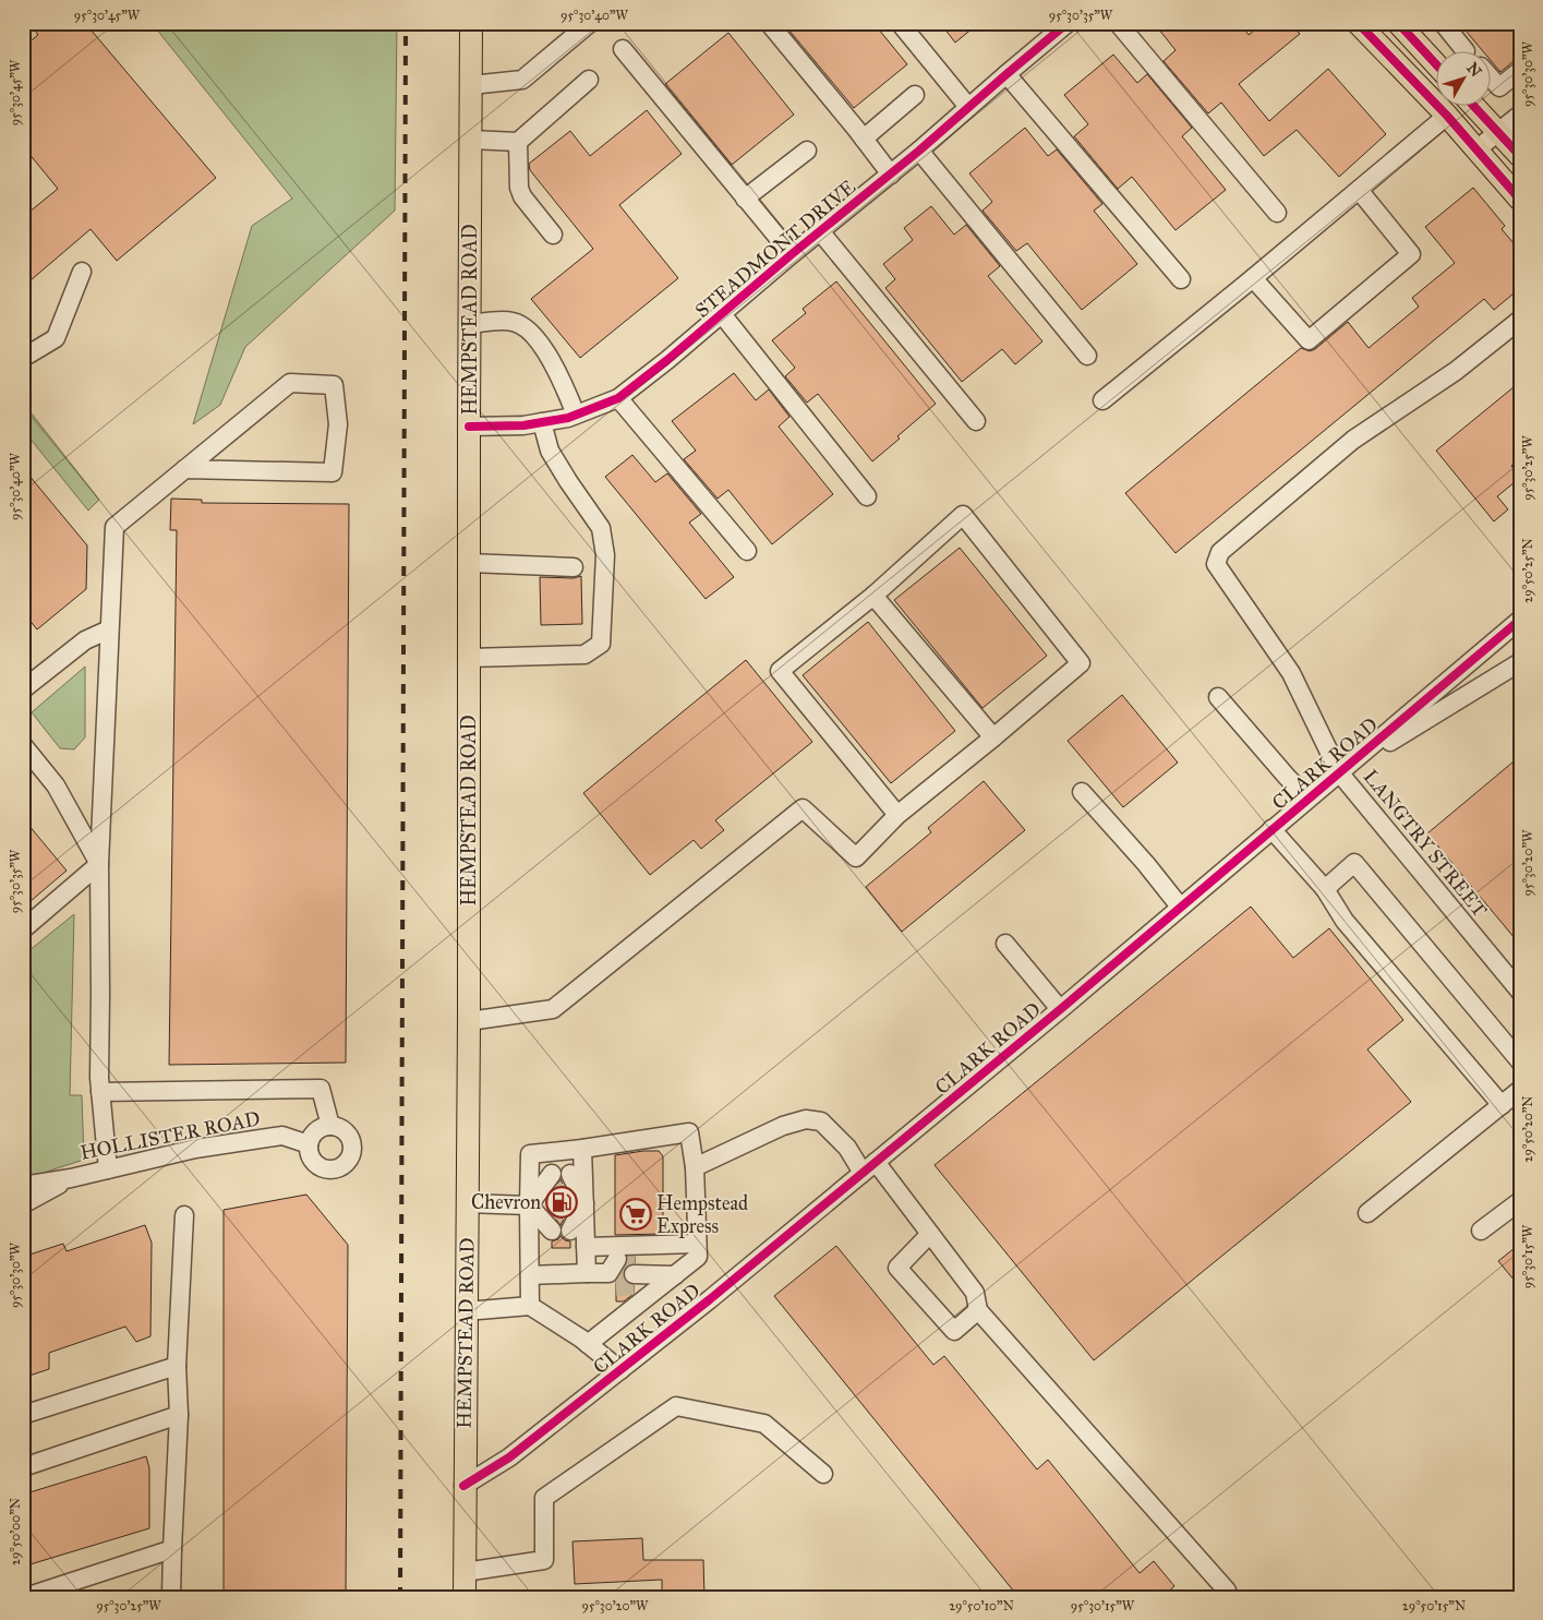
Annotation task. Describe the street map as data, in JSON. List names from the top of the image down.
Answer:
{
  "streets": {
    "main road": ["HEMPSTEAD ROAD"],
    "street": [
      "STEADMONT DRIVE",
      "CLARK ROAD",
      "LANGTRY STREET",
      "HOLLISTER ROAD"
    ]
  },
  "crossings": [
    ["STEADMONT DRIVE", "HEMPSTEAD ROAD"],
    ["HEMPSTEAD ROAD", "CLARK ROAD"],
    ["CLARK ROAD", "LANGTRY STREET"]
  ],
  "places": {
    "fuel station": ["Chevron"],
    "supermarket": ["Hempstead Express"]
  },
  "north": "top right",
  "coordinates": [
    "95°30'45\"W",
    "95°30'40\"W",
    "95°30'35\"W",
    "95°30'30\"W",
    "95°30'25\"W",
    "29°50'25\"N",
    "95°30'20\"W",
    "29°50'20\"N",
    "95°30'15\"W",
    "29°50'00\"N",
    "29°50'10\"N",
    "29°50'15\"N"
  ]
}
